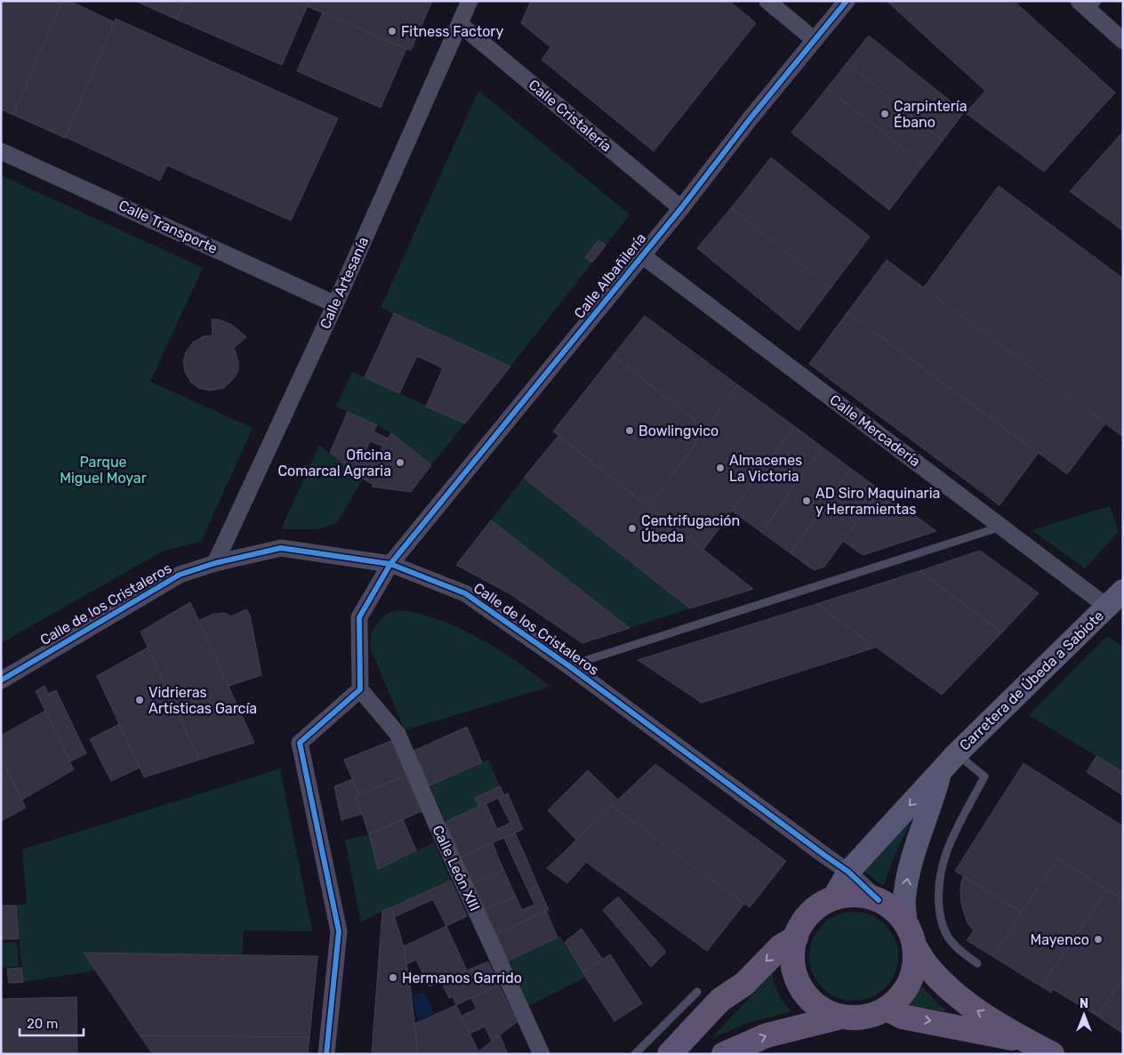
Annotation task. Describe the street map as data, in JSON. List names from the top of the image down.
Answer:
{
  "streets": {
    "street": [
      "Calle Cristalería",
      "Calle Transporte",
      "Calle Albañilería",
      "Calle Artesanía",
      "Calle Mercadería",
      "Calle de los Cristaleros",
      "Carretera de Úbeda a Sabiote",
      "Calle León XIII"
    ]
  },
  "crossings": [
    ["Calle Cristalería", "Calle Albañilería"],
    ["Calle Cristalería", "Calle Artesanía"],
    ["Calle Transporte", "Calle Artesanía"],
    ["Calle Albañilería", "Calle Mercadería"],
    ["Calle Albañilería", "Calle de los Cristaleros"],
    ["Calle Albañilería", "Calle León XIII"],
    ["Calle Artesanía", "Calle de los Cristaleros"],
    ["Calle Mercadería", "Carretera de Úbeda a Sabiote"],
    ["Calle de los Cristaleros", "Carretera de Úbeda a Sabiote"]
  ],
  "parks": ["Parque Miguel Moyar"],
  "places": [
    "Fitness Factory",
    "Carpintería Ébano",
    "Bowlingvico",
    "Oficina Comarcal Agraria",
    "Almacenes La Victoria",
    "AD Siro Maquinaria y Herramientas",
    "Centrifugación Úbeda",
    "Vidrieras Artísticas García",
    "Mayenco",
    "Hermanos Garrido"
  ],
  "scale_bar": "20 m",
  "north": "top"
}
